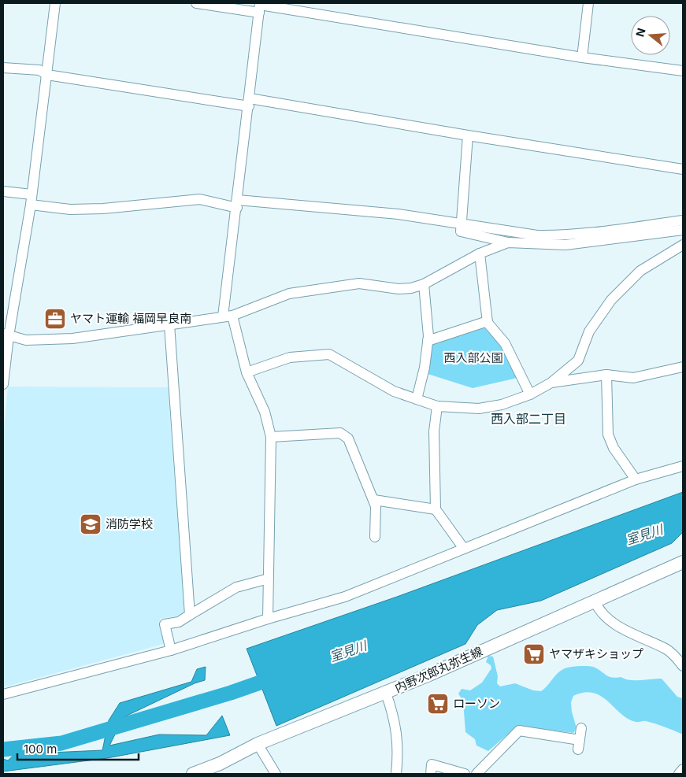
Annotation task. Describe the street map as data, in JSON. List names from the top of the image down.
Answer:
{
  "streets": {
    "main road": ["内野次郎丸弥生線"]
  },
  "districts": ["西入部二丁目"],
  "water": ["室見川"],
  "parks": ["西入部公園"],
  "places": {
    "office": ["ヤマト運輸 福岡早良南"],
    "school or university": ["消防学校"],
    "supermarket": ["ヤマザキショップ", "ローソン"]
  },
  "scale_bar": "100 m",
  "north": "left"
}
